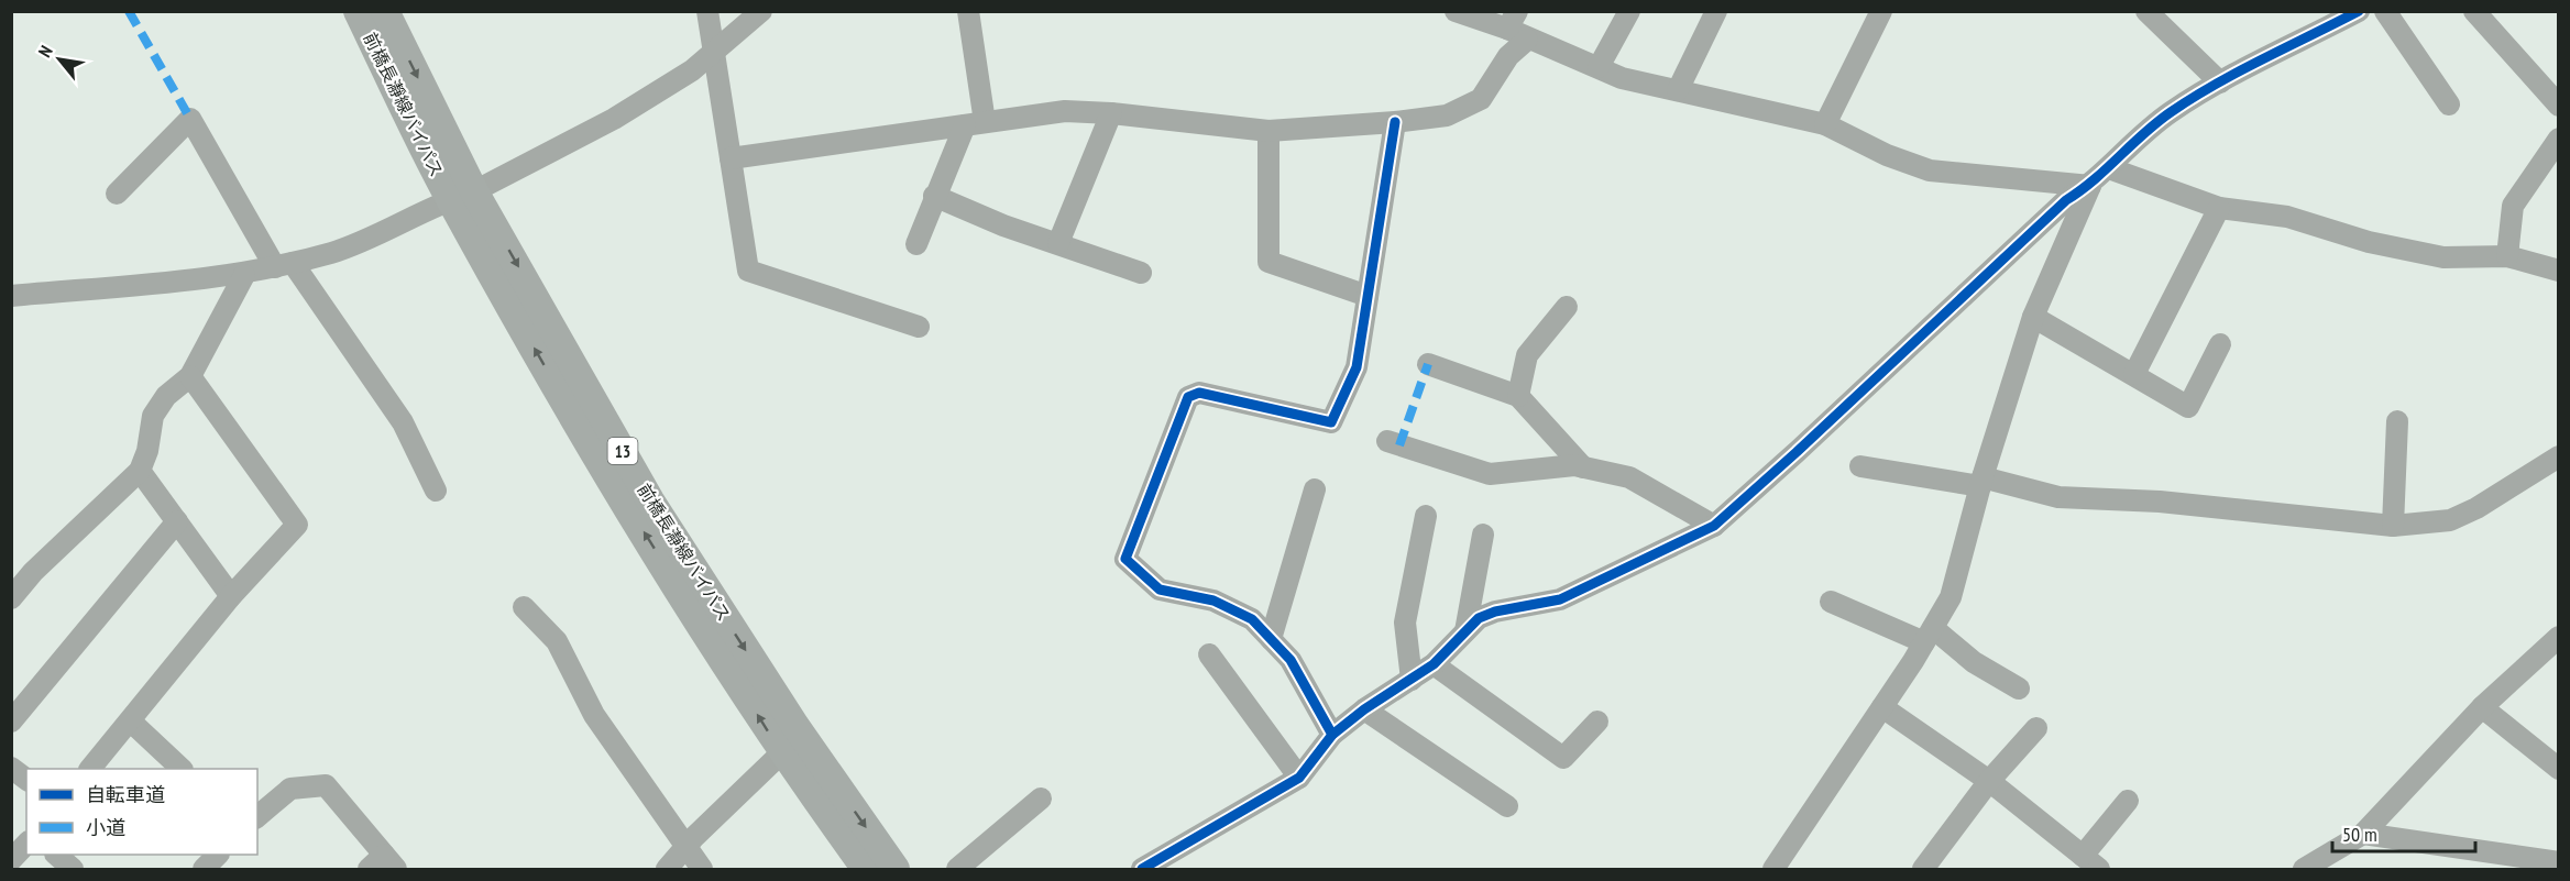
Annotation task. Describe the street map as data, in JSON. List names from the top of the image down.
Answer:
{
  "streets": {
    "main road": ["前橋長瀞線バイパス", "13"]
  },
  "legend": ["自転車道", "小道"],
  "scale_bar": "50 m",
  "north": "top left"
}
